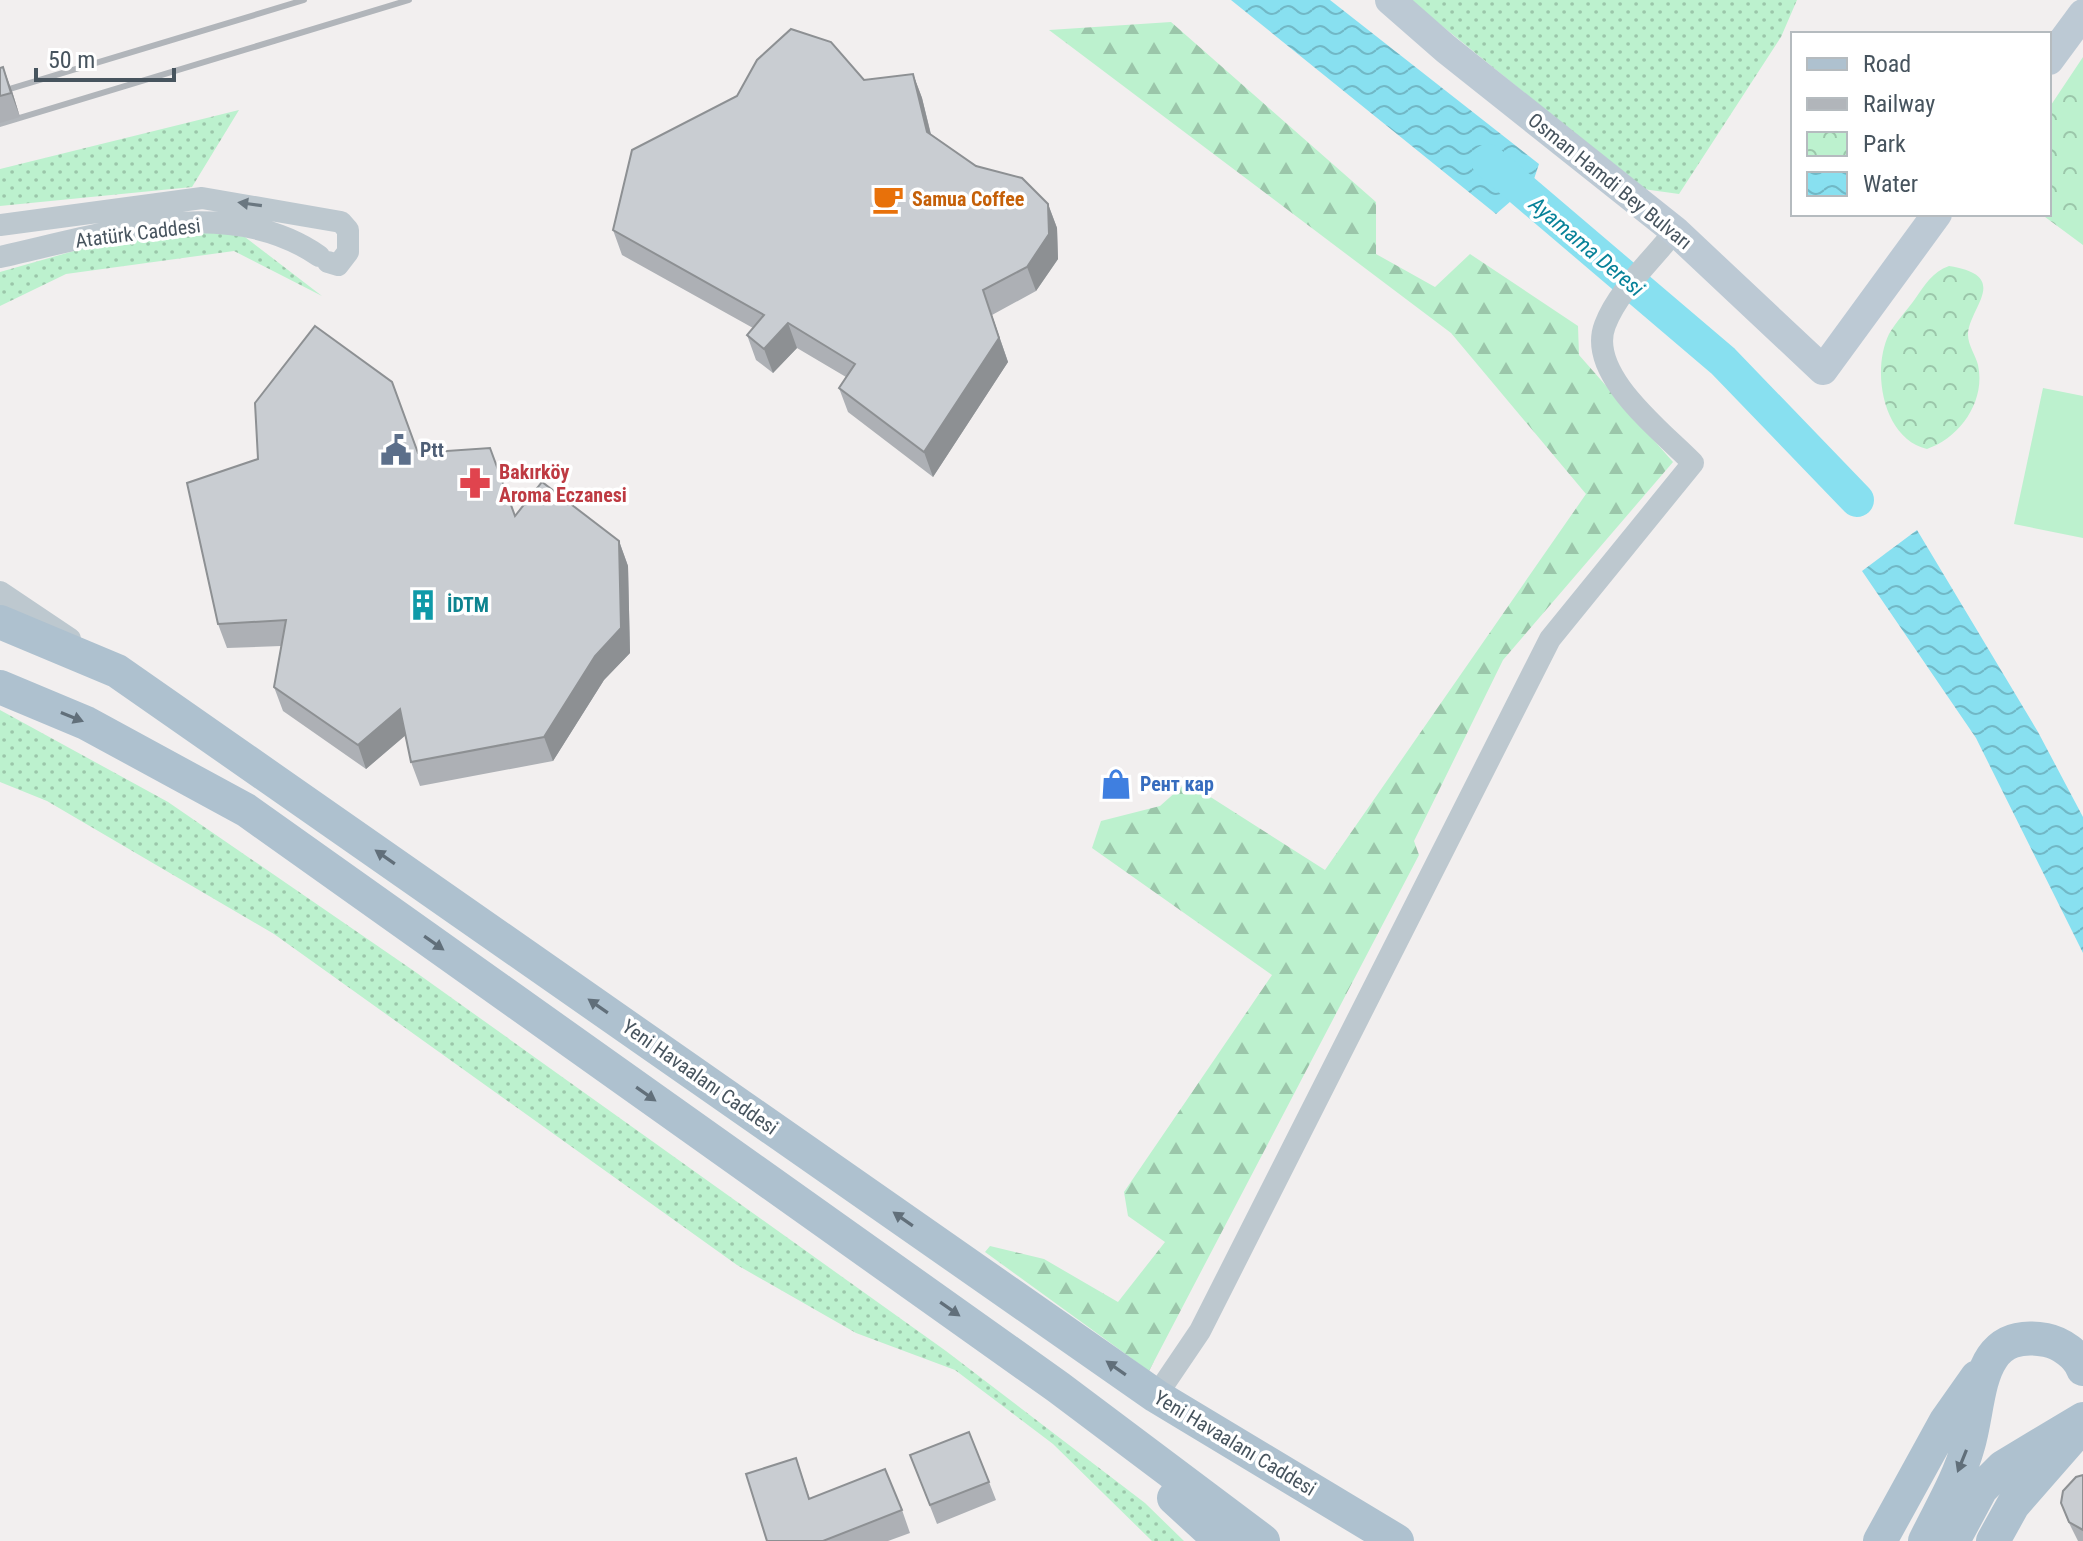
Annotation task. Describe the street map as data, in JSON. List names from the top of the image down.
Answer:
{
  "streets": {
    "main road": ["Yeni Havaalanı Caddesi"],
    "street": ["Osman Hamdi Bey Bulvarı", "Atatürk Caddesi"]
  },
  "water": ["Ayamama Deresi"],
  "places": {
    "cafe": ["Samua Coffee"],
    "public building": ["Ptt"],
    "pharmacy": ["Bakırköy Aroma Eczanesi"],
    "building": ["İDTM"],
    "shop": ["Рент кар"]
  },
  "legend": [
    "Road",
    "Railway",
    "Park",
    "Water"
  ],
  "scale_bar": "50 m"
}
